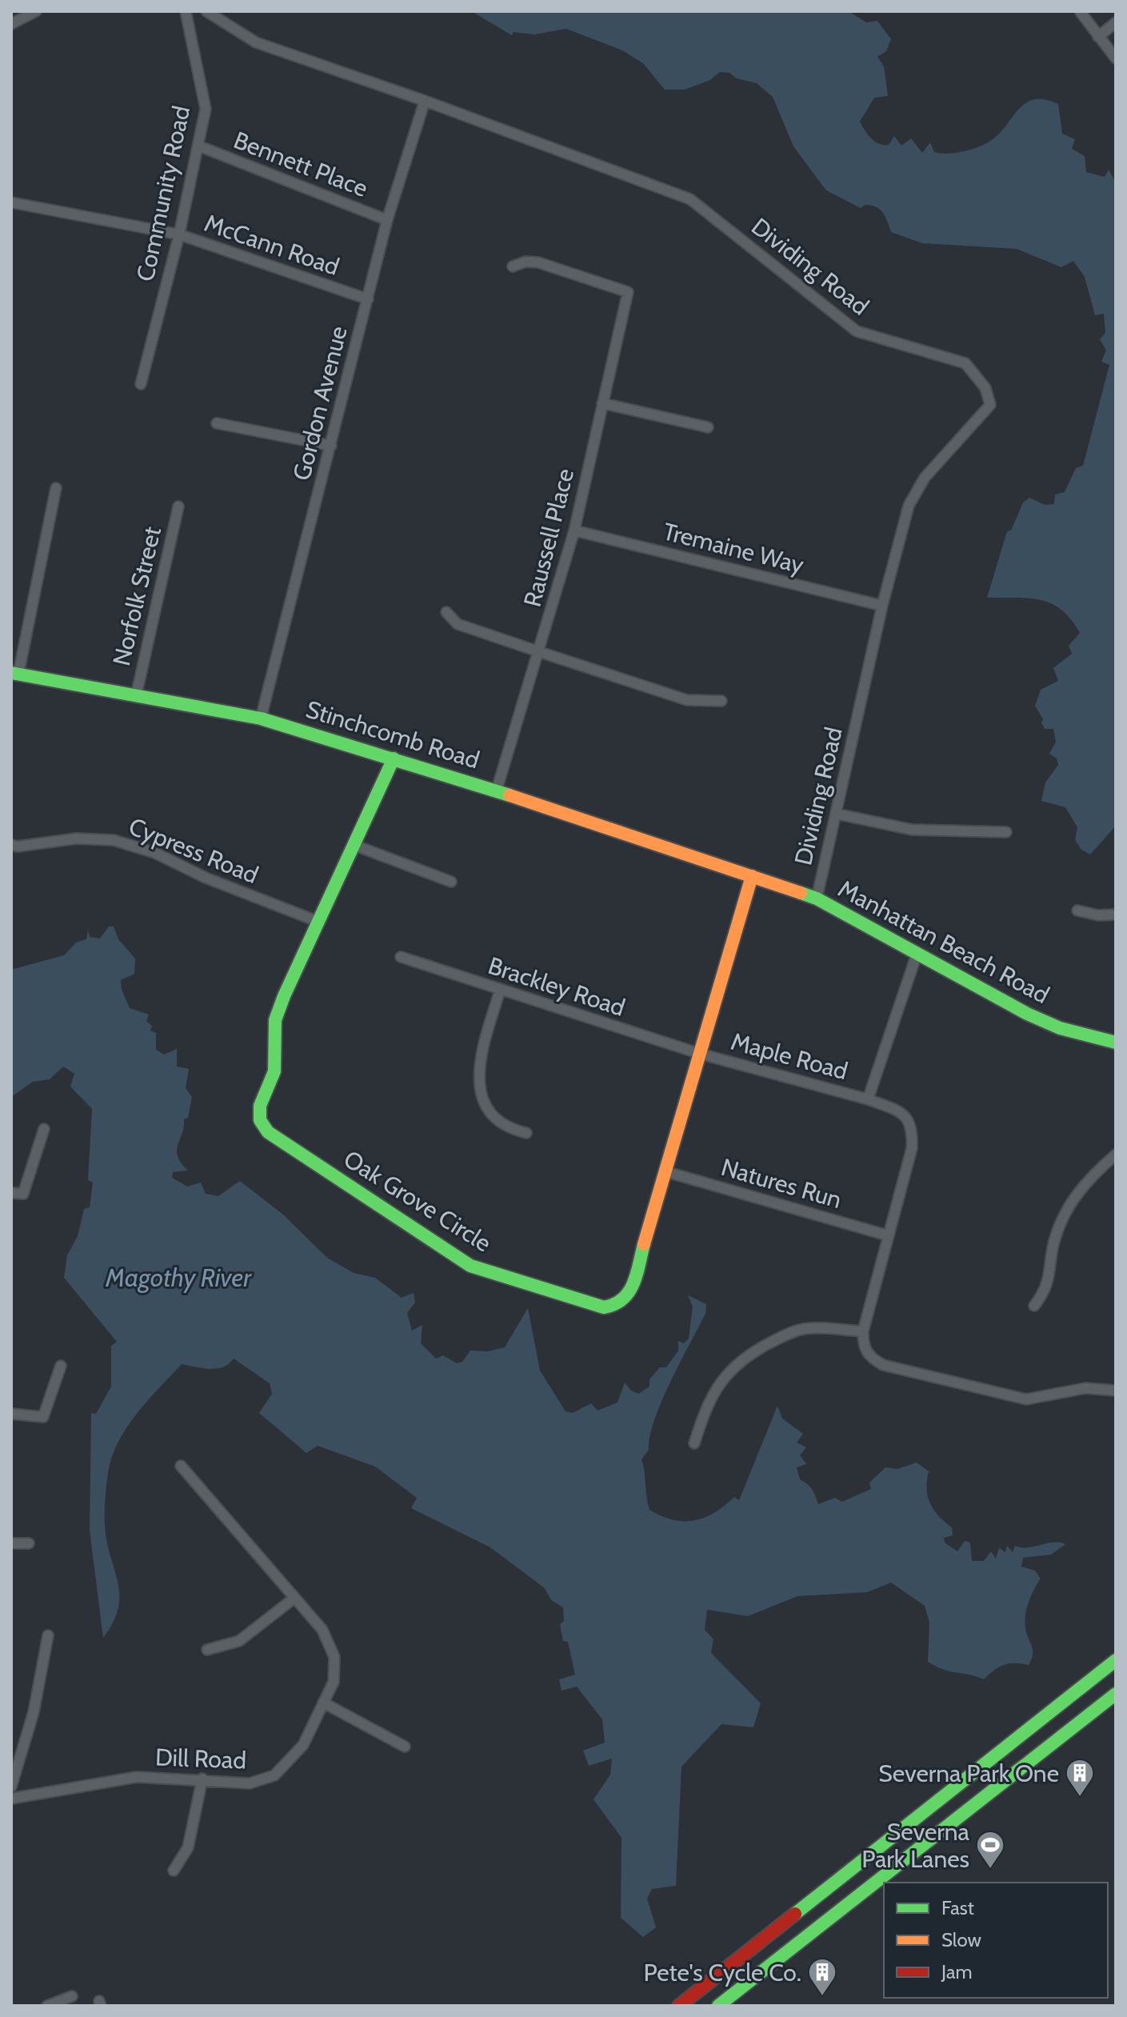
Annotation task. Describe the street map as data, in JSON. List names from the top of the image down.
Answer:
{
  "streets": {
    "main road": ["Stinchcomb Road", "Manhattan Beach Road", "Oak Grove Circle"],
    "street": [
      "Bennett Place",
      "Community Road",
      "McCann Road",
      "Dividing Road",
      "Gordon Avenue",
      "Raussell Place",
      "Tremaine Way",
      "Norfolk Street",
      "Cypress Road",
      "Brackley Road",
      "Maple Road",
      "Natures Run",
      "Dill Road"
    ]
  },
  "crossings": [
    ["Bennett Place", "Community Road"],
    ["Bennett Place", "Gordon Avenue"],
    ["Community Road", "McCann Road"],
    ["McCann Road", "Gordon Avenue"],
    ["Dividing Road", "Gordon Avenue"],
    ["Dividing Road", "Tremaine Way"],
    ["Dividing Road", "Manhattan Beach Road"],
    ["Gordon Avenue", "Stinchcomb Road"],
    ["Raussell Place", "Tremaine Way"],
    ["Raussell Place", "Stinchcomb Road"],
    ["Norfolk Street", "Stinchcomb Road"],
    ["Stinchcomb Road", "Manhattan Beach Road"],
    ["Stinchcomb Road", "Oak Grove Circle"],
    ["Cypress Road", "Oak Grove Circle"],
    ["Manhattan Beach Road", "Oak Grove Circle"],
    ["Brackley Road", "Maple Road"],
    ["Brackley Road", "Oak Grove Circle"],
    ["Maple Road", "Natures Run"],
    ["Maple Road", "Oak Grove Circle"],
    ["Natures Run", "Oak Grove Circle"]
  ],
  "water": ["Magothy River"],
  "places": {
    "building": ["Severna Park One", "Pete's Cycle Co."],
    "sports": ["Severna Park Lanes"]
  },
  "legend": ["Fast", "Slow", "Jam"]
}
